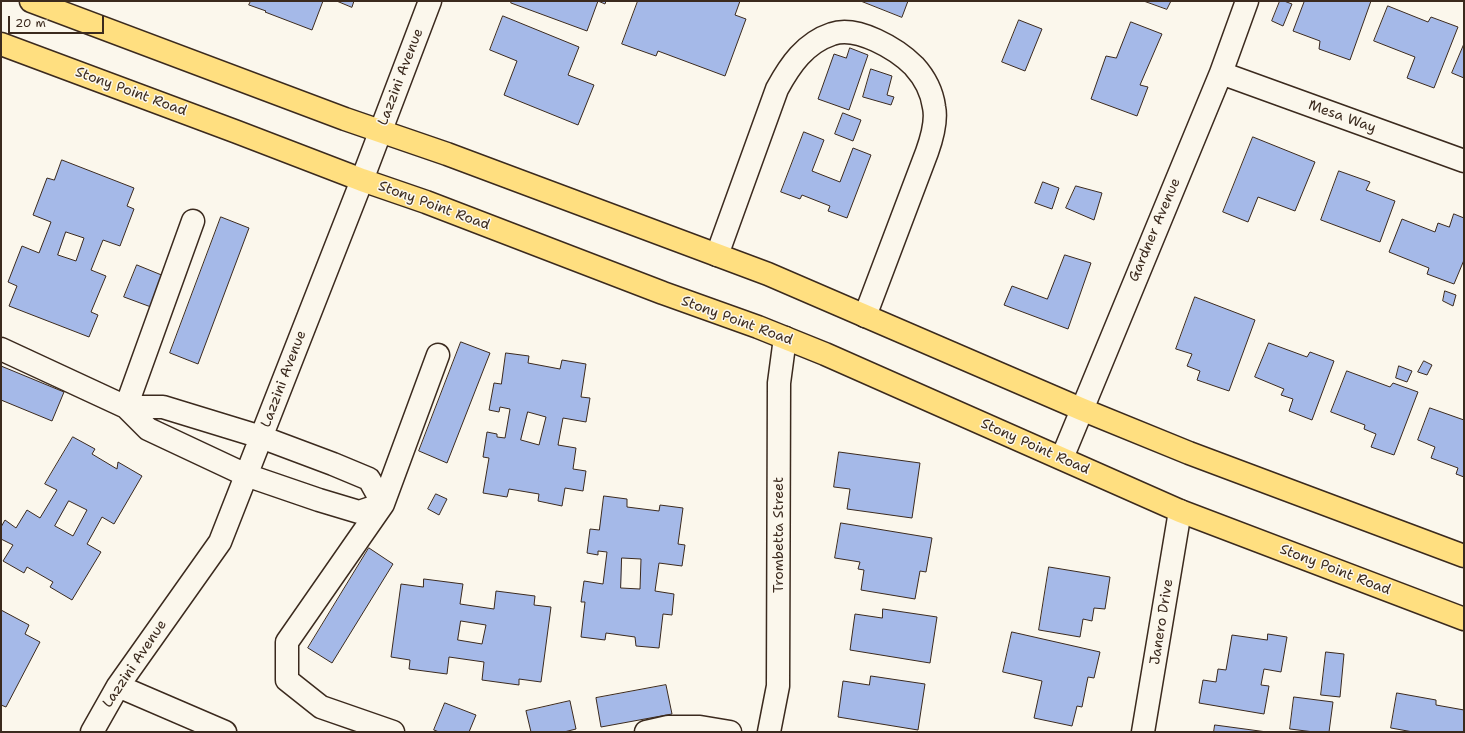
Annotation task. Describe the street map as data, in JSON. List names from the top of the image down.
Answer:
{
  "streets": {
    "main road": ["Stony Point Road"],
    "street": [
      "Lazzini Avenue",
      "Mesa Way",
      "Gardner Avenue",
      "Trombetta Street",
      "Janero Drive"
    ]
  },
  "crossings": [
    ["Lazzini Avenue", "Stony Point Road"],
    ["Stony Point Road", "Gardner Avenue"],
    ["Stony Point Road", "Trombetta Street"],
    ["Stony Point Road", "Janero Drive"],
    ["Mesa Way", "Gardner Avenue"]
  ],
  "scale_bar": "20 m"
}
